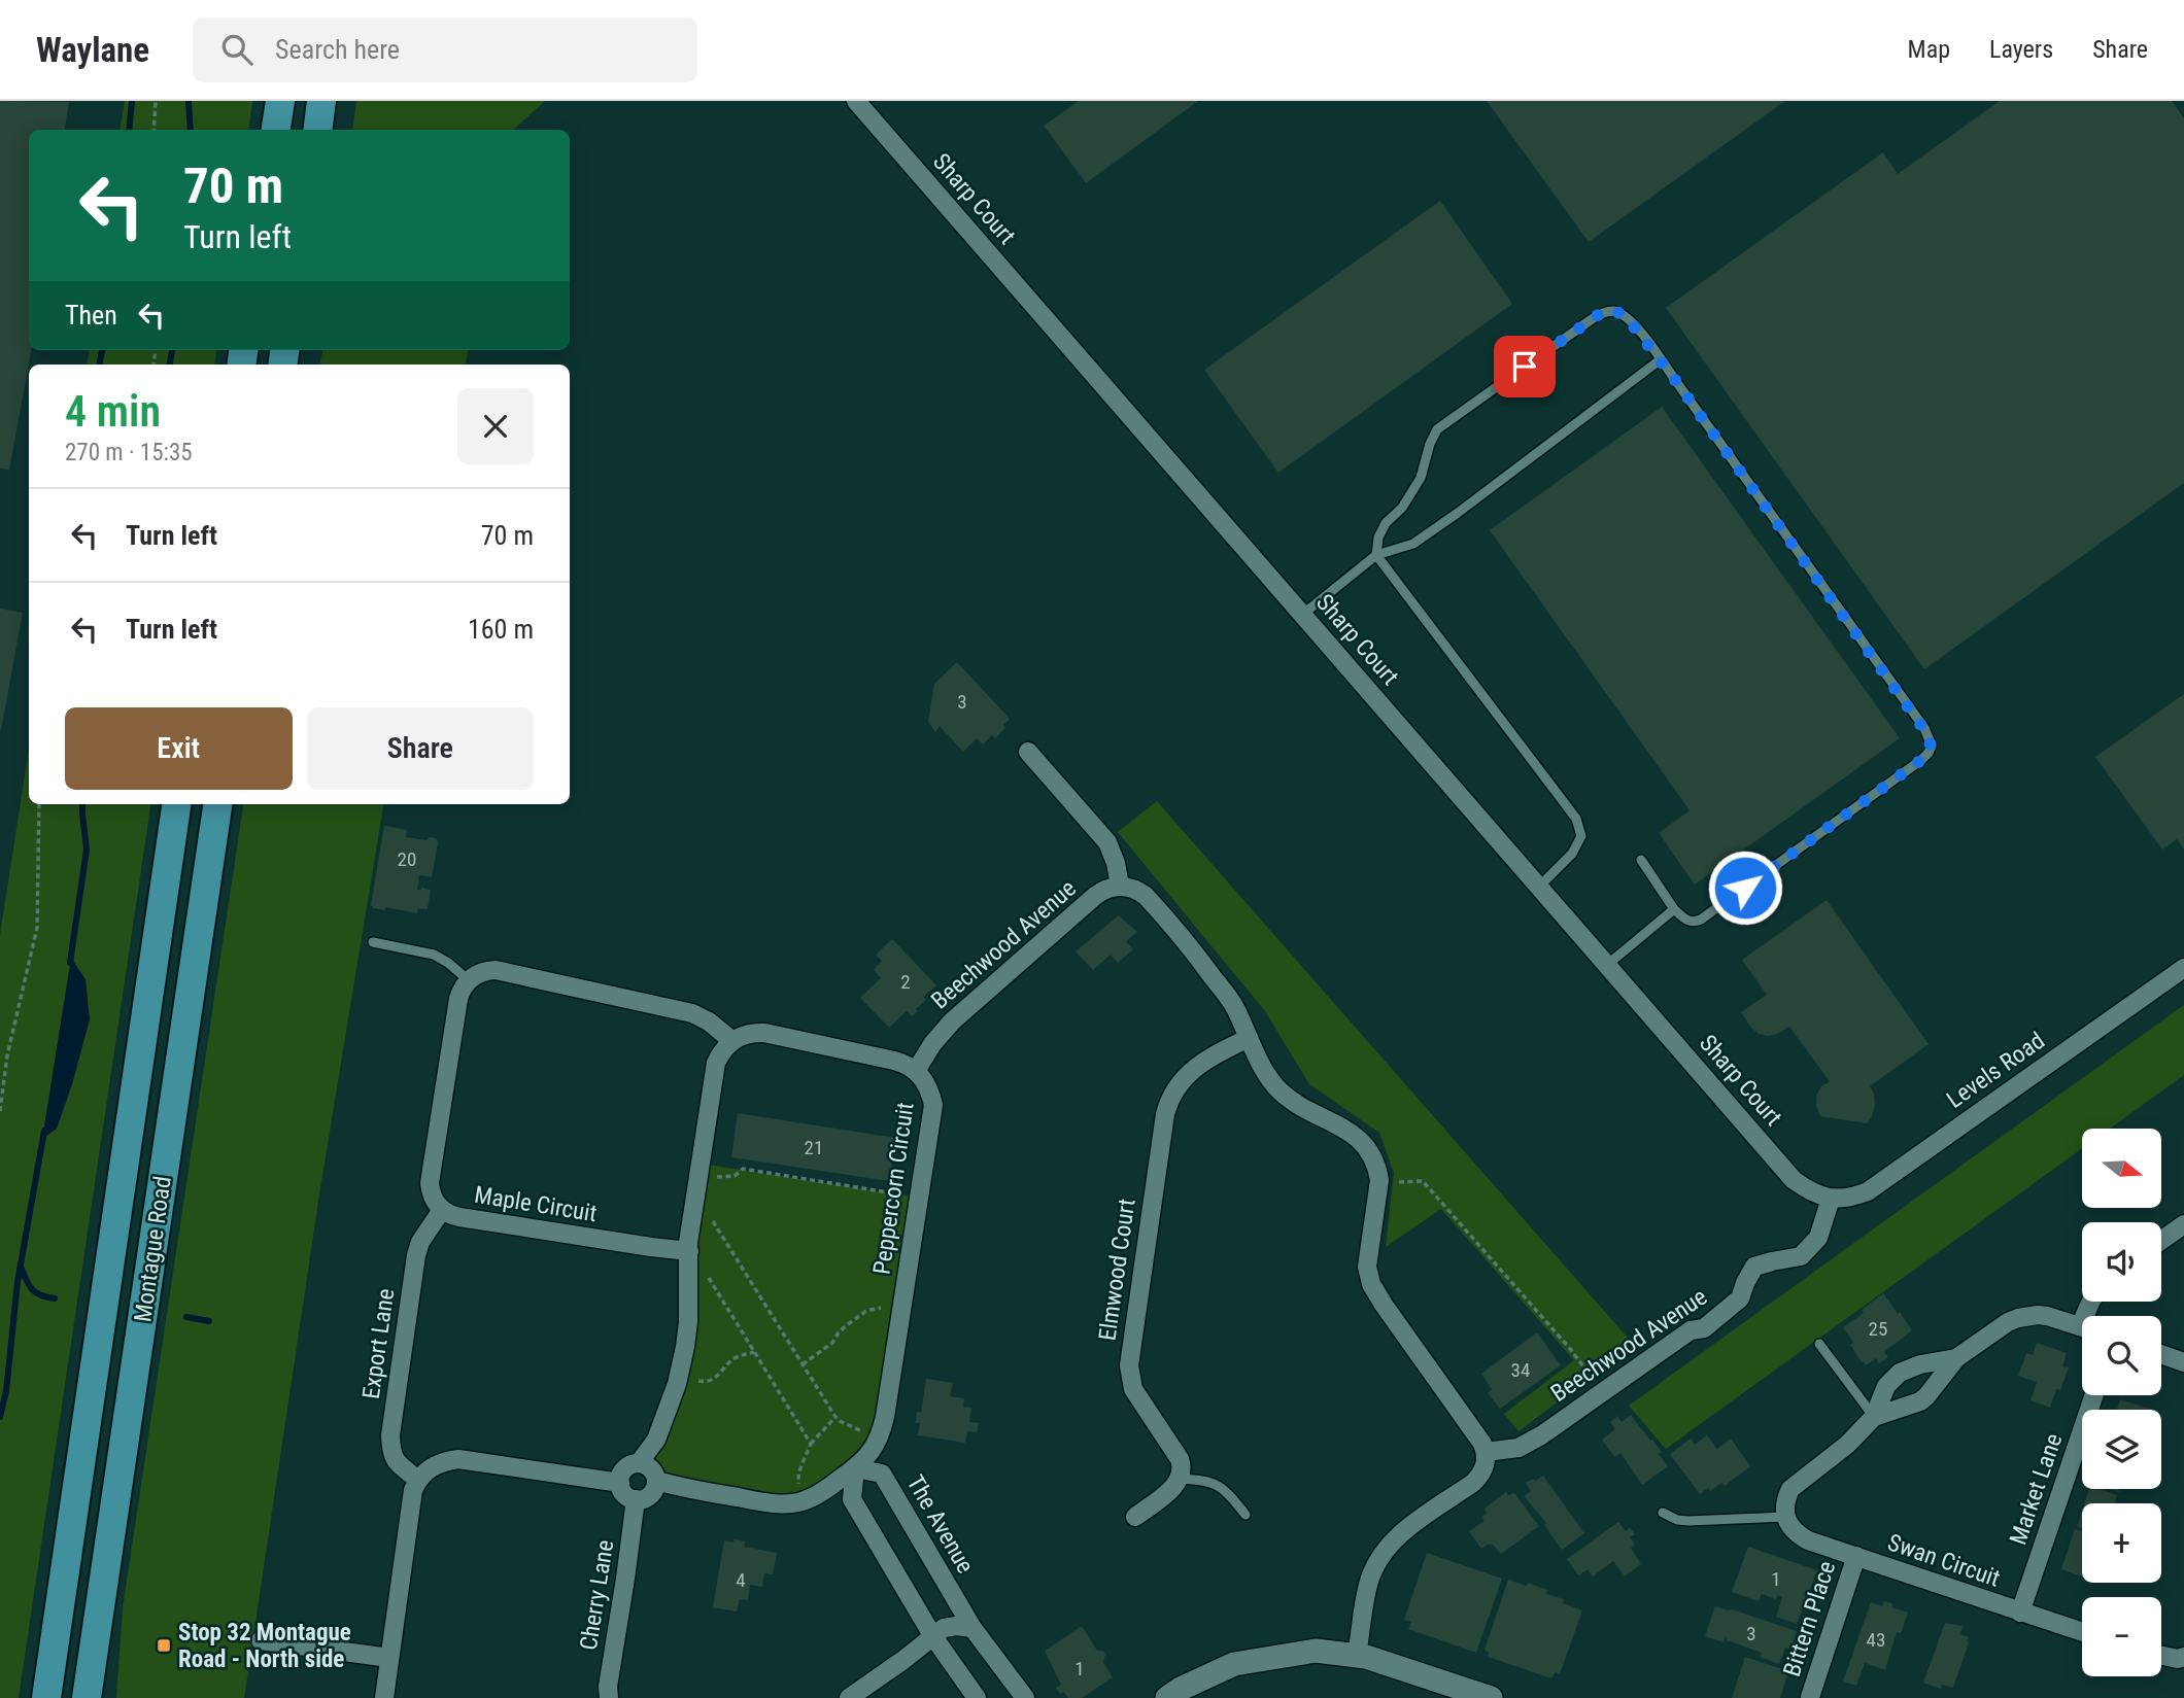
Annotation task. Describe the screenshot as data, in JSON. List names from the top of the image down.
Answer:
{
  "streets": {
    "main road": ["Montague Road"],
    "street": [
      "Sharp Court",
      "Beechwood Avenue",
      "Levels Road",
      "Peppercorn Circuit",
      "Maple Circuit",
      "Elmwood Court",
      "Export Lane",
      "Market Lane",
      "The Avenue",
      "Swan Circuit",
      "Cherry Lane",
      "Bittern Place"
    ]
  },
  "crossings": [
    ["Sharp Court", "Beechwood Avenue"],
    ["Sharp Court", "Levels Road"],
    ["Beechwood Avenue", "Levels Road"],
    ["Beechwood Avenue", "Peppercorn Circuit"],
    ["Peppercorn Circuit", "The Avenue"],
    ["Peppercorn Circuit", "Cherry Lane"],
    ["Maple Circuit", "Export Lane"],
    ["Market Lane", "Swan Circuit"],
    ["Swan Circuit", "Bittern Place"]
  ],
  "places": {
    "transit": ["Stop 32 Montague Road - North side"]
  },
  "house_numbers": [
    "3",
    "20",
    "2",
    "21",
    "25",
    "34",
    "1",
    "4",
    "3",
    "43",
    "1"
  ],
  "north": "right",
  "page": {
    "header": "Waylane",
    "search": "Search here",
    "nav": ["Map", "Layers", "Share"],
    "turn": ["70 m", "Turn left"],
    "then": "Then",
    "heading": ["4 min", "270 m · 15:35"],
    "list": [
      {
        "name": "Turn left",
        "value": "70 m"
      },
      {
        "name": "Turn left",
        "value": "160 m"
      }
    ],
    "buttons": ["Exit", "Share"],
    "map_buttons": ["+", "−"]
  }
}
